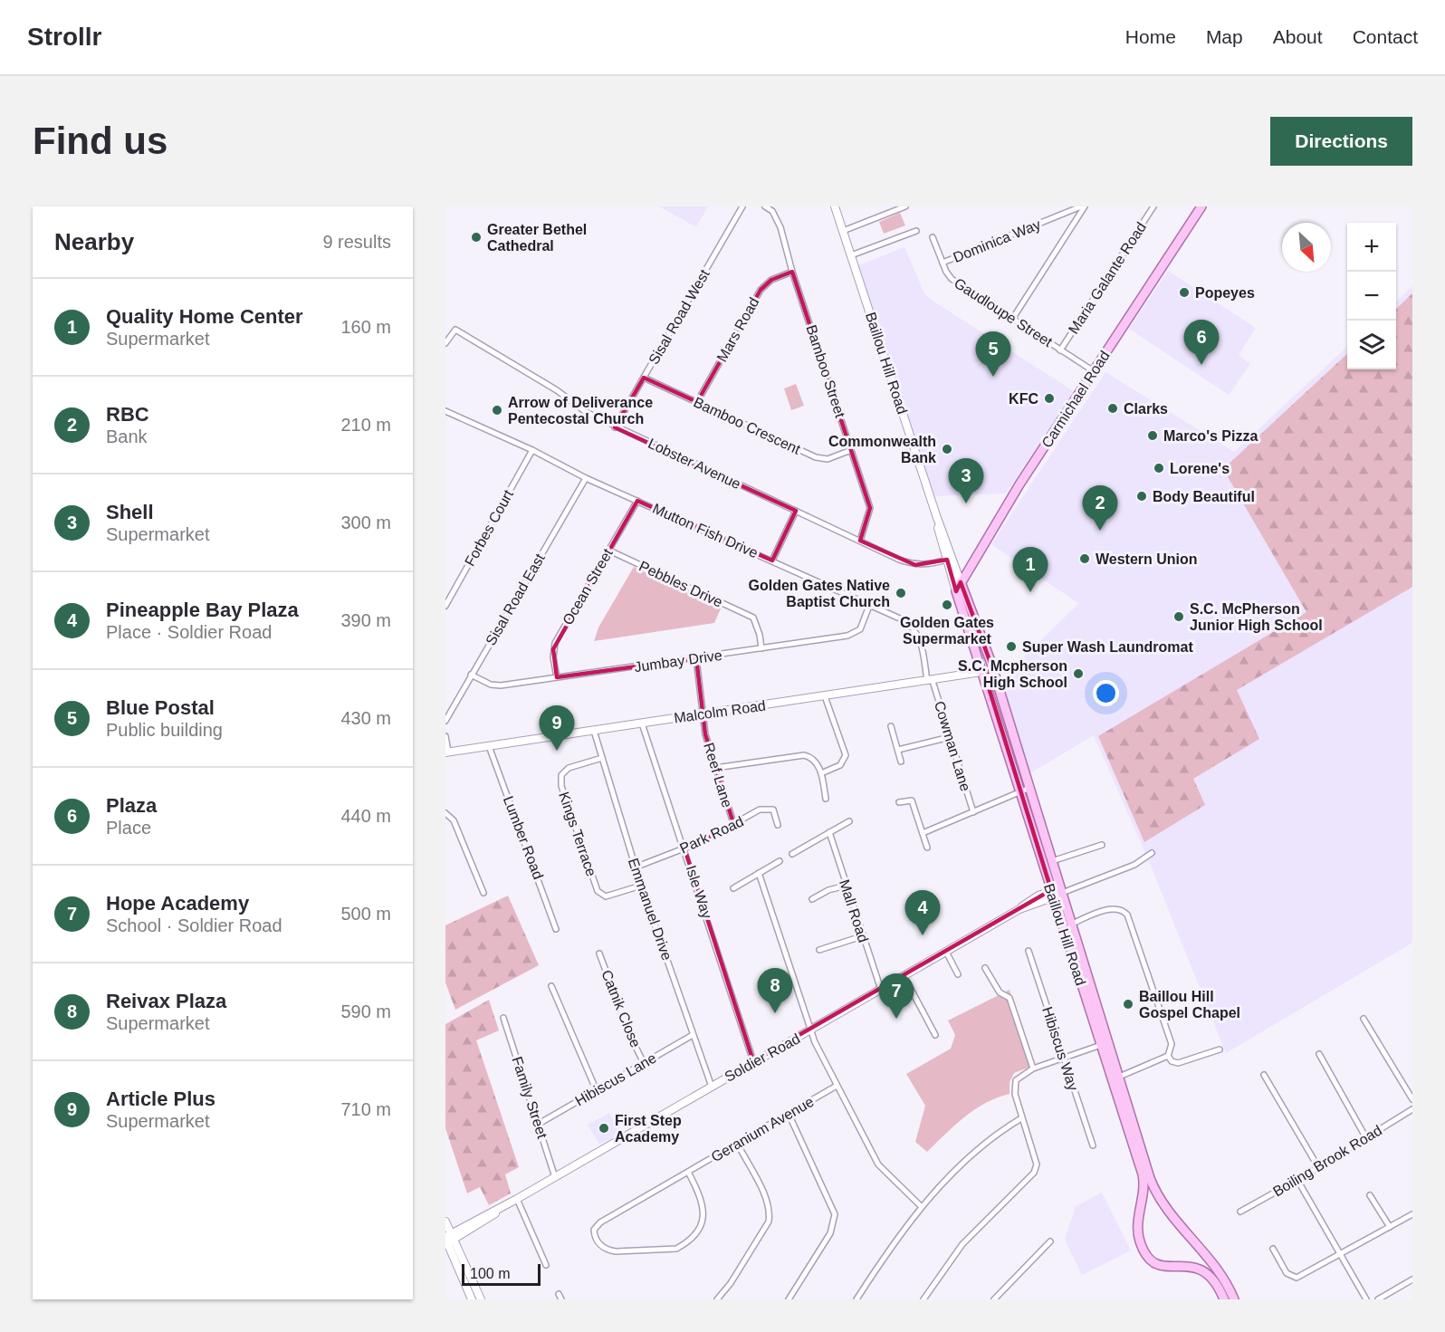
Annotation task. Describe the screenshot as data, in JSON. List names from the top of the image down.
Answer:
{
  "streets": {
    "main road": [
      "Baillou Hill Road",
      "Carmichael Road",
      "Malcolm Road",
      "Soldier Road"
    ],
    "street": [
      "Dominica Way",
      "Maria Galante Road",
      "Gaudloupe Street",
      "Sisal Road West",
      "Mars Road",
      "Bamboo Street",
      "Bamboo Crescent",
      "Lobster Avenue",
      "Forbes Court",
      "Mutton Fish Drive",
      "Pebbles Drive",
      "Ocean Street",
      "Sisal Road East",
      "Jumbay Drive",
      "Cowman Lane",
      "Reef Lane",
      "Kings Terrace",
      "Park Road",
      "Lumber Road",
      "Isle Way",
      "Emmanuel Drive",
      "Mall Road",
      "Catnik Close",
      "Hibiscus Way",
      "Hibiscus Lane",
      "Family Street",
      "Geranium Avenue",
      "Boiling Brook Road"
    ]
  },
  "crossings": [
    ["Dominica Way", "Gaudloupe Street"],
    ["Maria Galante Road", "Gaudloupe Street"],
    ["Gaudloupe Street", "Carmichael Road"],
    ["Sisal Road West", "Bamboo Crescent"],
    ["Sisal Road West", "Lobster Avenue"],
    ["Mars Road", "Bamboo Street"],
    ["Mars Road", "Bamboo Crescent"],
    ["Baillou Hill Road", "Carmichael Road"],
    ["Baillou Hill Road", "Lobster Avenue"],
    ["Baillou Hill Road", "Malcolm Road"],
    ["Baillou Hill Road", "Soldier Road"],
    ["Bamboo Street", "Bamboo Crescent"],
    ["Bamboo Street", "Lobster Avenue"],
    ["Forbes Court", "Mutton Fish Drive"],
    ["Mutton Fish Drive", "Ocean Street"],
    ["Mutton Fish Drive", "Sisal Road East"],
    ["Mutton Fish Drive", "Jumbay Drive"],
    ["Mutton Fish Drive", "Malcolm Road"],
    ["Mutton Fish Drive", "Cowman Lane"],
    ["Pebbles Drive", "Ocean Street"],
    ["Pebbles Drive", "Jumbay Drive"],
    ["Ocean Street", "Jumbay Drive"],
    ["Sisal Road East", "Jumbay Drive"],
    ["Jumbay Drive", "Reef Lane"],
    ["Malcolm Road", "Cowman Lane"],
    ["Malcolm Road", "Reef Lane"],
    ["Malcolm Road", "Lumber Road"],
    ["Malcolm Road", "Isle Way"],
    ["Malcolm Road", "Emmanuel Drive"],
    ["Reef Lane", "Park Road"],
    ["Kings Terrace", "Emmanuel Drive"],
    ["Park Road", "Isle Way"],
    ["Park Road", "Emmanuel Drive"],
    ["Isle Way", "Soldier Road"],
    ["Emmanuel Drive", "Soldier Road"],
    ["Emmanuel Drive", "Hibiscus Lane"],
    ["Mall Road", "Soldier Road"],
    ["Catnik Close", "Hibiscus Lane"],
    ["Soldier Road", "Family Street"],
    ["Hibiscus Lane", "Family Street"]
  ],
  "places": [
    "Greater Bethel Cathedral",
    "Popeyes",
    "KFC",
    "Clarks",
    "Arrow of Deliverance Pentecostal Church",
    "Marco's Pizza",
    "Commonwealth Bank",
    "Lorene's",
    "Body Beautiful",
    "Western Union",
    "Golden Gates Native Baptist Church",
    "Golden Gates Supermarket",
    "S.C. McPherson Junior High School",
    "Super Wash Laundromat",
    "S.C. Mcpherson High School",
    "Baillou Hill Gospel Chapel",
    "First Step Academy"
  ],
  "scale_bar": "100 m",
  "north": "bottom right",
  "page": {
    "header": "Strollr",
    "nav": [
      "Home",
      "Map",
      "About",
      "Contact"
    ],
    "buttons": "Directions",
    "title": "Find us",
    "heading": ["Nearby", "9 results"],
    "map_buttons": ["+", "−"],
    "list": [
      {
        "mark": "1",
        "name": "Quality Home Center",
        "note": "Supermarket",
        "value": "160 m"
      },
      {
        "mark": "2",
        "name": "RBC",
        "note": "Bank",
        "value": "210 m"
      },
      {
        "mark": "3",
        "name": "Shell",
        "note": "Supermarket",
        "value": "300 m"
      },
      {
        "mark": "4",
        "name": "Pineapple Bay Plaza",
        "note": "Place · Soldier Road",
        "value": "390 m"
      },
      {
        "mark": "5",
        "name": "Blue Postal",
        "note": "Public building",
        "value": "430 m"
      },
      {
        "mark": "6",
        "name": "Plaza",
        "note": "Place",
        "value": "440 m"
      },
      {
        "mark": "7",
        "name": "Hope Academy",
        "note": "School · Soldier Road",
        "value": "500 m"
      },
      {
        "mark": "8",
        "name": "Reivax Plaza",
        "note": "Supermarket",
        "value": "590 m"
      },
      {
        "mark": "9",
        "name": "Article Plus",
        "note": "Supermarket",
        "value": "710 m"
      }
    ],
    "pins": [
      "6",
      "5",
      "3",
      "2",
      "1",
      "9",
      "4",
      "8",
      "7"
    ],
    "scale": "100 m"
  }
}
